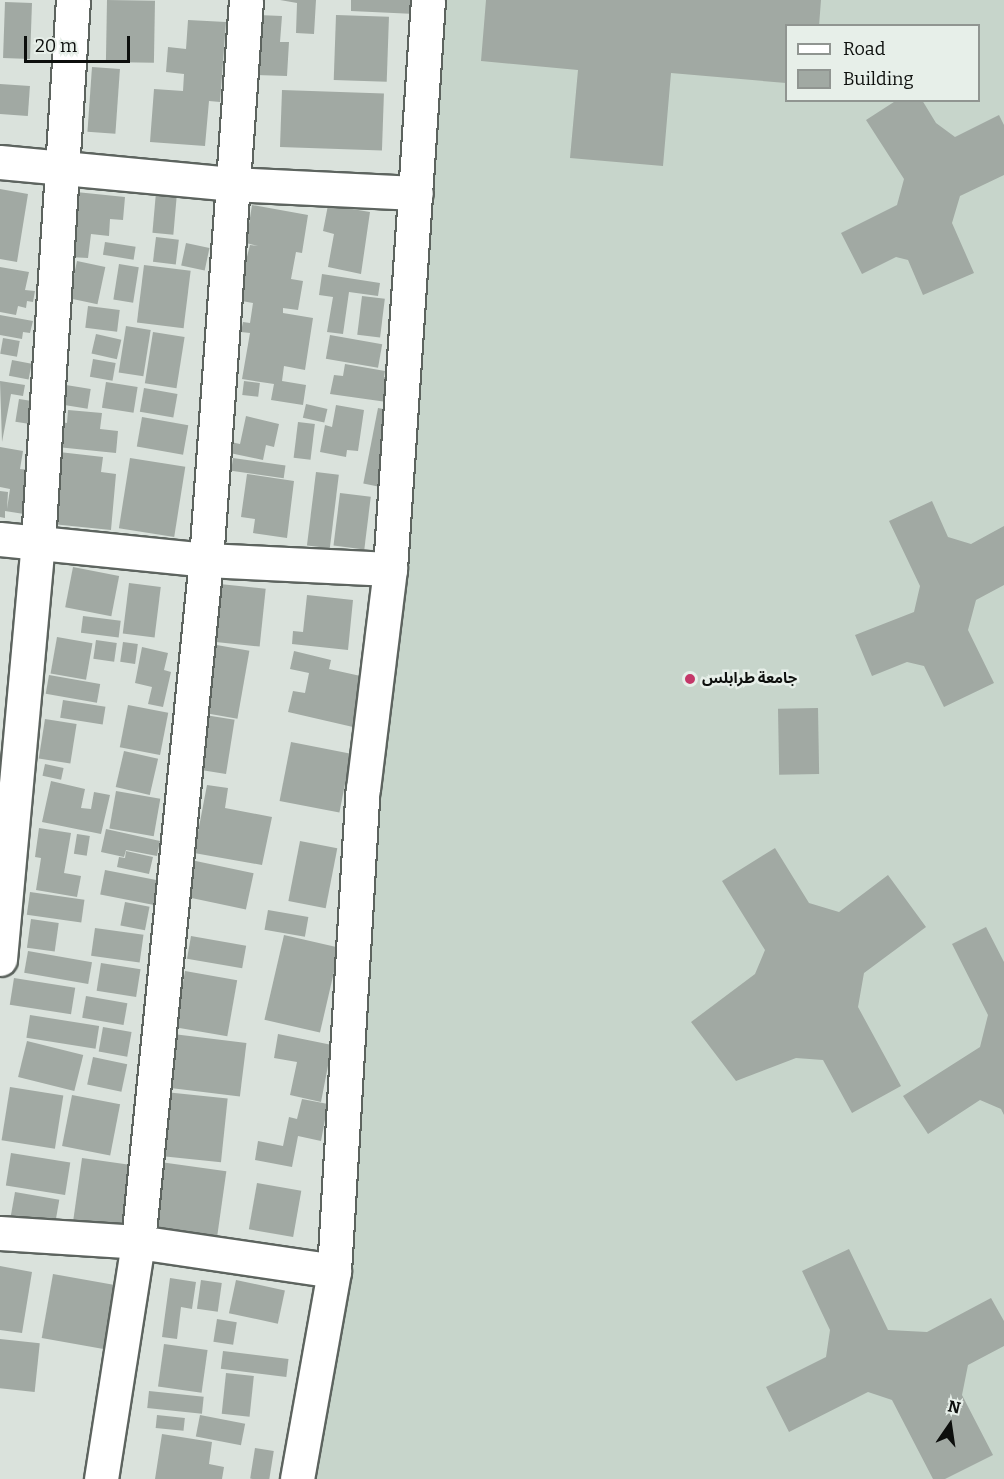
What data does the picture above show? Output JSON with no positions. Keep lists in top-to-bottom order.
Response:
{
  "places": ["جامعة طرابلس"],
  "legend": ["Road", "Building"],
  "scale_bar": "20 m",
  "north": "top"
}
